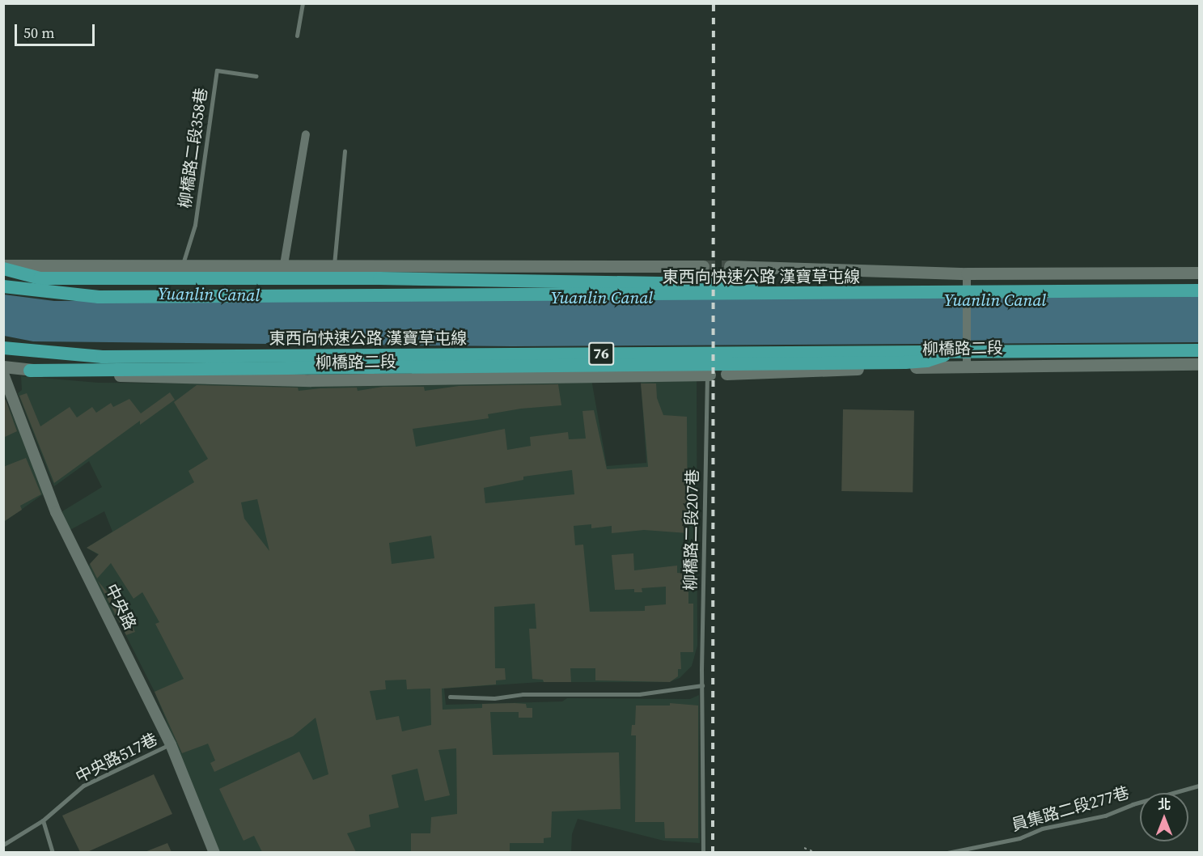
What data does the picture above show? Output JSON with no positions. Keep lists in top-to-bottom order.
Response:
{
  "streets": {
    "highway": ["東西向快速公路 漢寶草屯線", "76"],
    "main road": ["柳橋路二段"],
    "street": ["中央路"],
    "lane": [
      "柳橋路二段358巷",
      "柳橋路二段207巷",
      "中央路517巷",
      "員集路二段277巷"
    ]
  },
  "crossings": [
    ["柳橋路二段", "柳橋路二段207巷"],
    ["中央路", "中央路517巷"]
  ],
  "water": ["Yuanlin Canal"],
  "scale_bar": "50 m",
  "north": "top"
}
